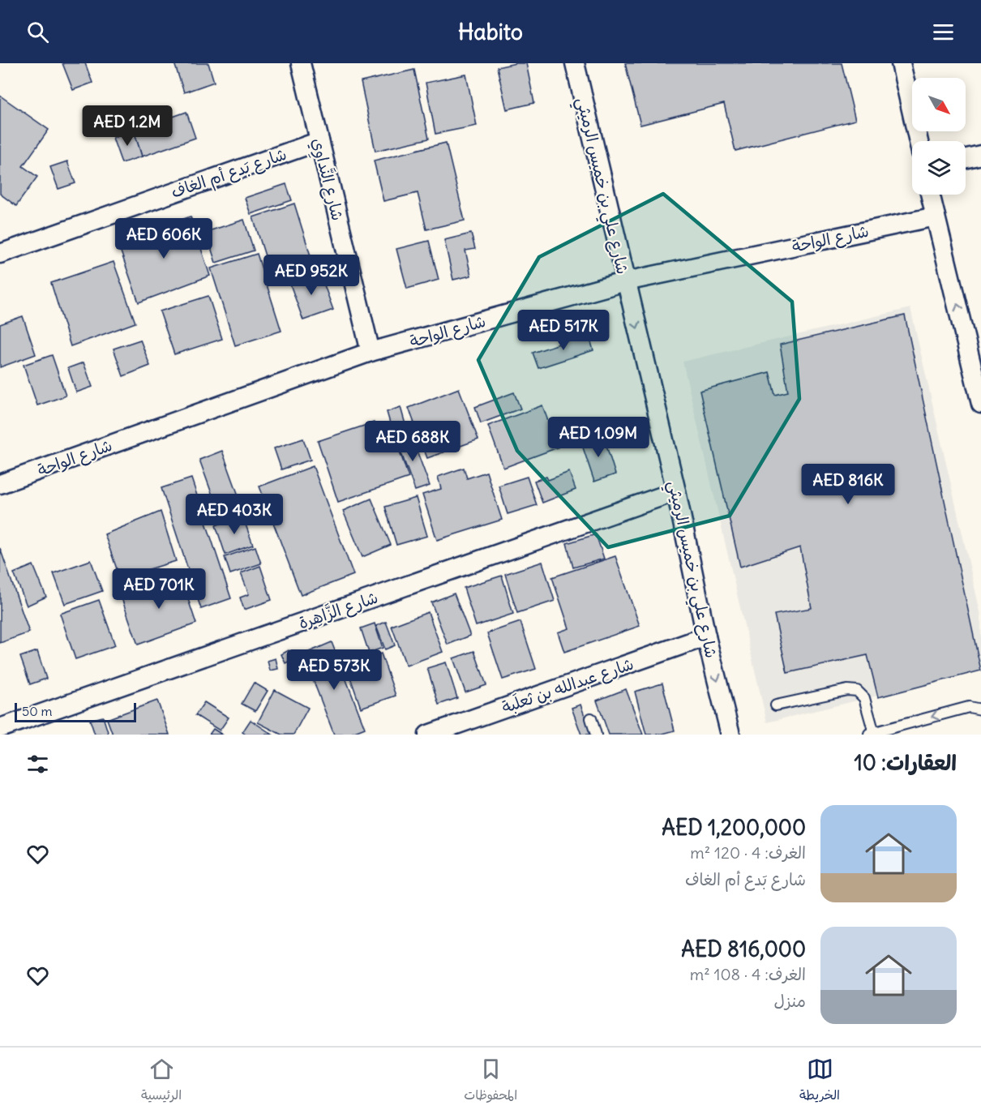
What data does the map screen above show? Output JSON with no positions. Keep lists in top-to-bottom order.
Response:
{
  "streets": {
    "street": [
      "شارع بَدع أم الغاف",
      "شارع النَّداوِي",
      "شارع علي بن خميس الرميثي",
      "شارع الواحة",
      "شارع الزَّاهِرة",
      "شارع عبدالله بن ثعلَبة"
    ]
  },
  "crossings": [
    ["شارع بَدع أم الغاف", "شارع النَّداوِي"],
    ["شارع النَّداوِي", "شارع الواحة"],
    ["شارع علي بن خميس الرميثي", "شارع الواحة"],
    ["شارع علي بن خميس الرميثي", "شارع الزَّاهِرة"],
    ["شارع علي بن خميس الرميثي", "شارع عبدالله بن ثعلَبة"]
  ],
  "one_way": ["شارع علي بن خميس الرميثي"],
  "scale_bar": "50 m",
  "north": "bottom right",
  "page": {
    "header": "Habito",
    "price": [
      "AED 1.2M",
      "AED 606K",
      "AED 952K",
      "AED 517K",
      "AED 1.09M",
      "AED 688K",
      "AED 816K",
      "AED 403K",
      "AED 701K",
      "AED 573K"
    ],
    "scale": "50 m",
    "heading": "العقارات: 10",
    "list": [
      {
        "name": "AED 1,200,000",
        "note": "الغرف: 4 · 120 m² · شارع بَدع أم الغاف"
      },
      {
        "name": "AED 816,000",
        "note": "الغرف: 4 · 108 m² · منزل"
      }
    ],
    "tabs": ["الخريطة", "المحفوظات", "الرئيسية"]
  }
}
